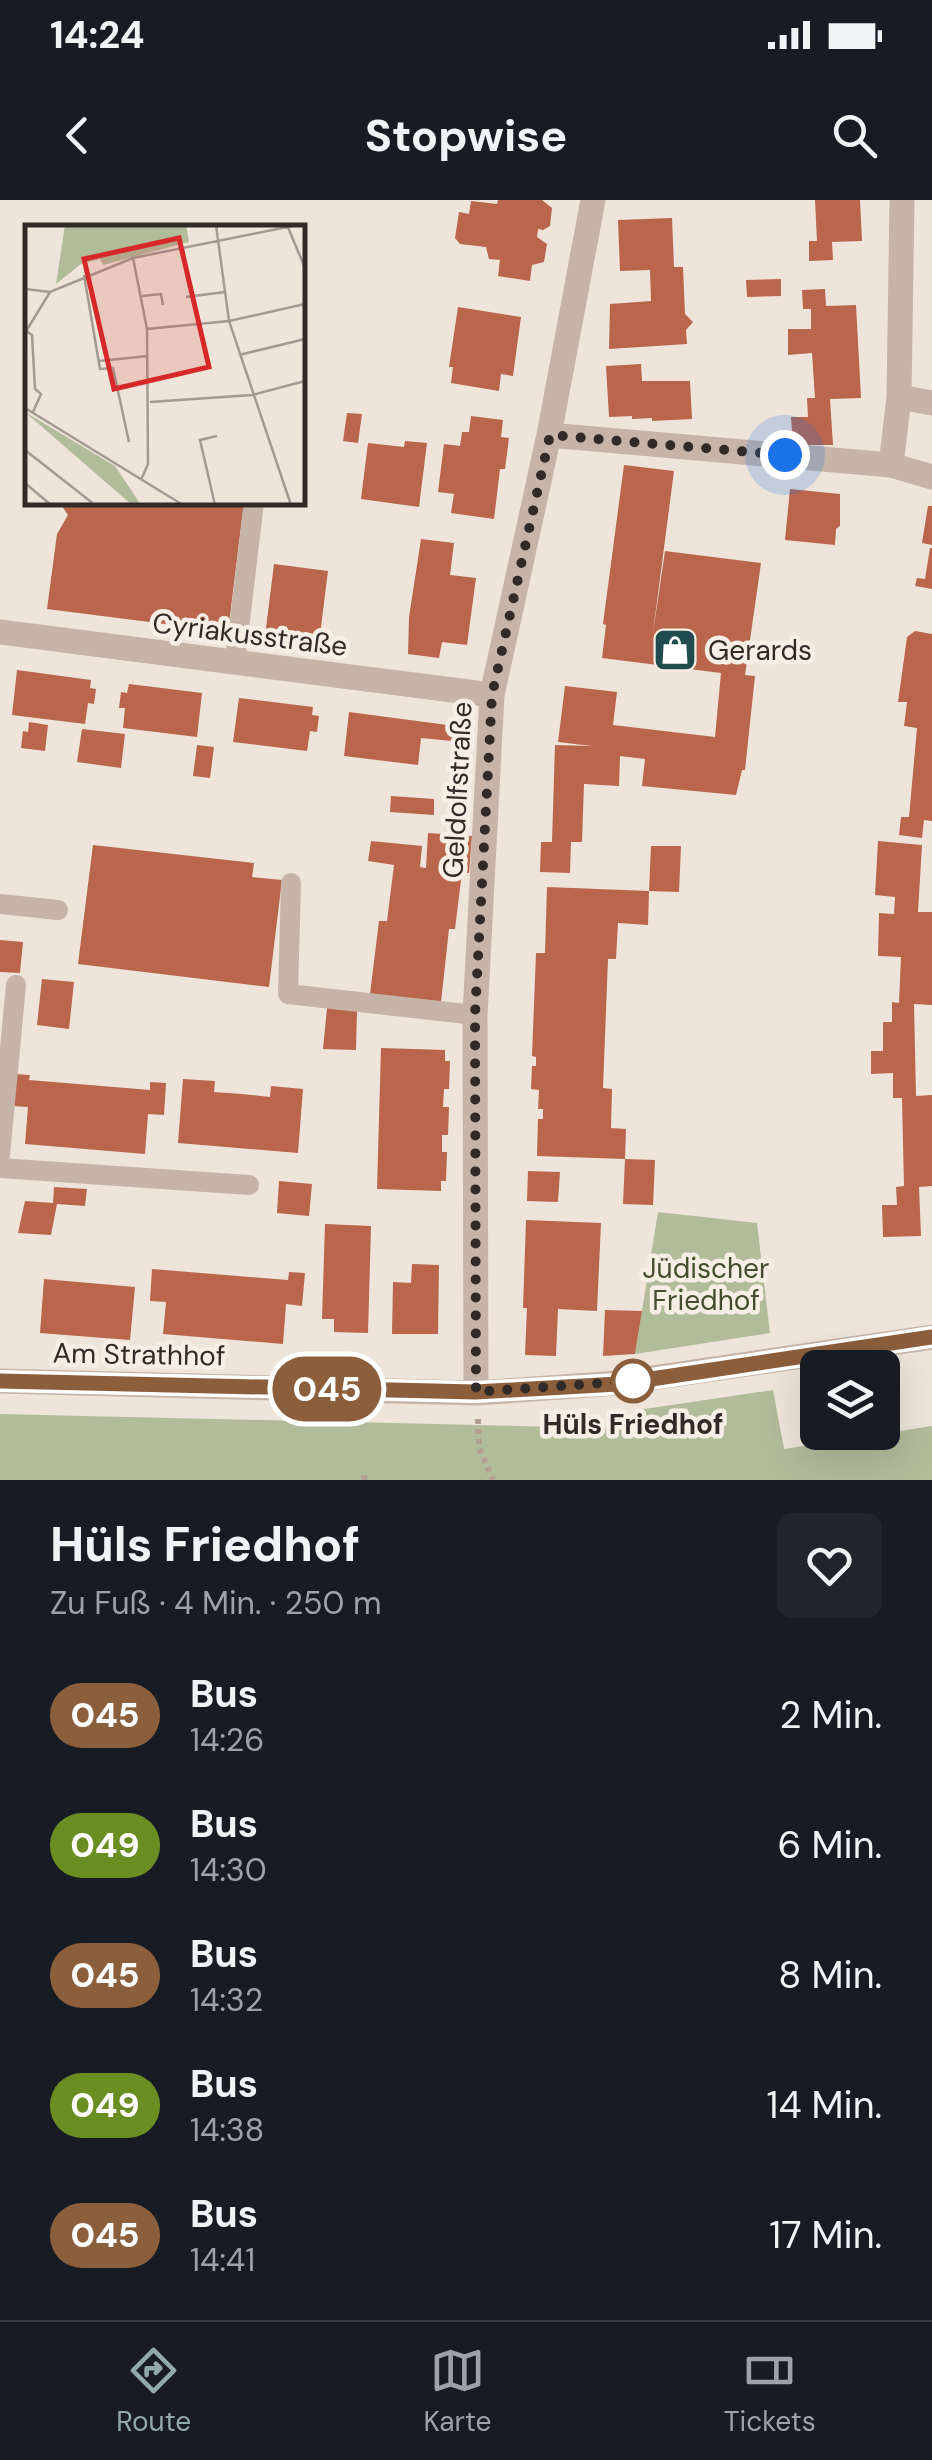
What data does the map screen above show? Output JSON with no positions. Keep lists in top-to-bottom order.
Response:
{
  "streets": {
    "street": ["Cyriakusstraße", "Geldolfstraße", "Am Strathhof"]
  },
  "crossings": [
    ["Cyriakusstraße", "Geldolfstraße"],
    ["Geldolfstraße", "Am Strathhof"]
  ],
  "parks": ["Jüdischer Friedhof"],
  "places": {
    "shop": ["Gerards"],
    "other": ["Hüls Friedhof"]
  },
  "lines": ["bus line 045"],
  "page": {
    "status": "14:24",
    "header": "Stopwise",
    "on_map": "045",
    "heading": ["Hüls Friedhof", "Zu Fuß · 4 Min. · 250 m"],
    "list": [
      {
        "mark": "045",
        "name": "Bus",
        "note": "14:26",
        "value": "2 Min."
      },
      {
        "mark": "049",
        "name": "Bus",
        "note": "14:30",
        "value": "6 Min."
      },
      {
        "mark": "045",
        "name": "Bus",
        "note": "14:32",
        "value": "8 Min."
      },
      {
        "mark": "049",
        "name": "Bus",
        "note": "14:38",
        "value": "14 Min."
      },
      {
        "mark": "045",
        "name": "Bus",
        "note": "14:41",
        "value": "17 Min."
      }
    ],
    "tabs": ["Route", "Karte", "Tickets"]
  }
}
